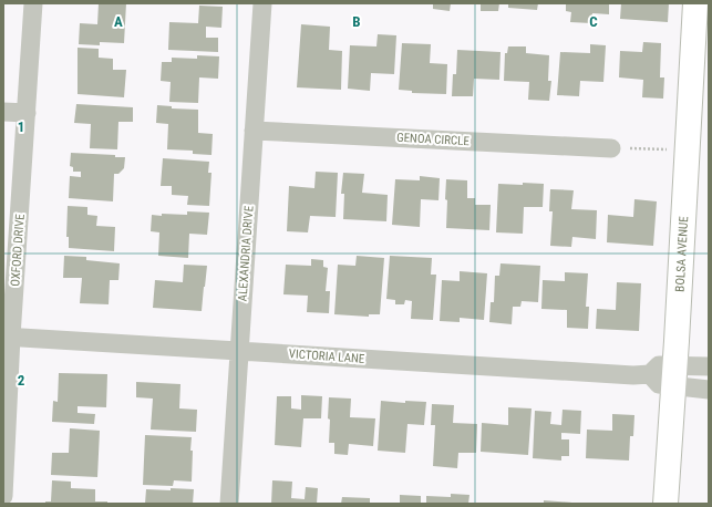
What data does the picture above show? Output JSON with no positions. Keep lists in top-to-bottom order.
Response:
{
  "streets": {
    "main road": ["BOLSA AVENUE"],
    "street": [
      "GENOA CIRCLE",
      "OXFORD DRIVE",
      "ALEXANDRIA DRIVE",
      "VICTORIA LANE"
    ]
  },
  "crossings": [
    ["GENOA CIRCLE", "ALEXANDRIA DRIVE"],
    ["OXFORD DRIVE", "VICTORIA LANE"],
    ["ALEXANDRIA DRIVE", "VICTORIA LANE"],
    ["BOLSA AVENUE", "VICTORIA LANE"]
  ],
  "grid": {
    "columns": ["A", "B", "C"],
    "rows": ["1", "2"]
  }
}
